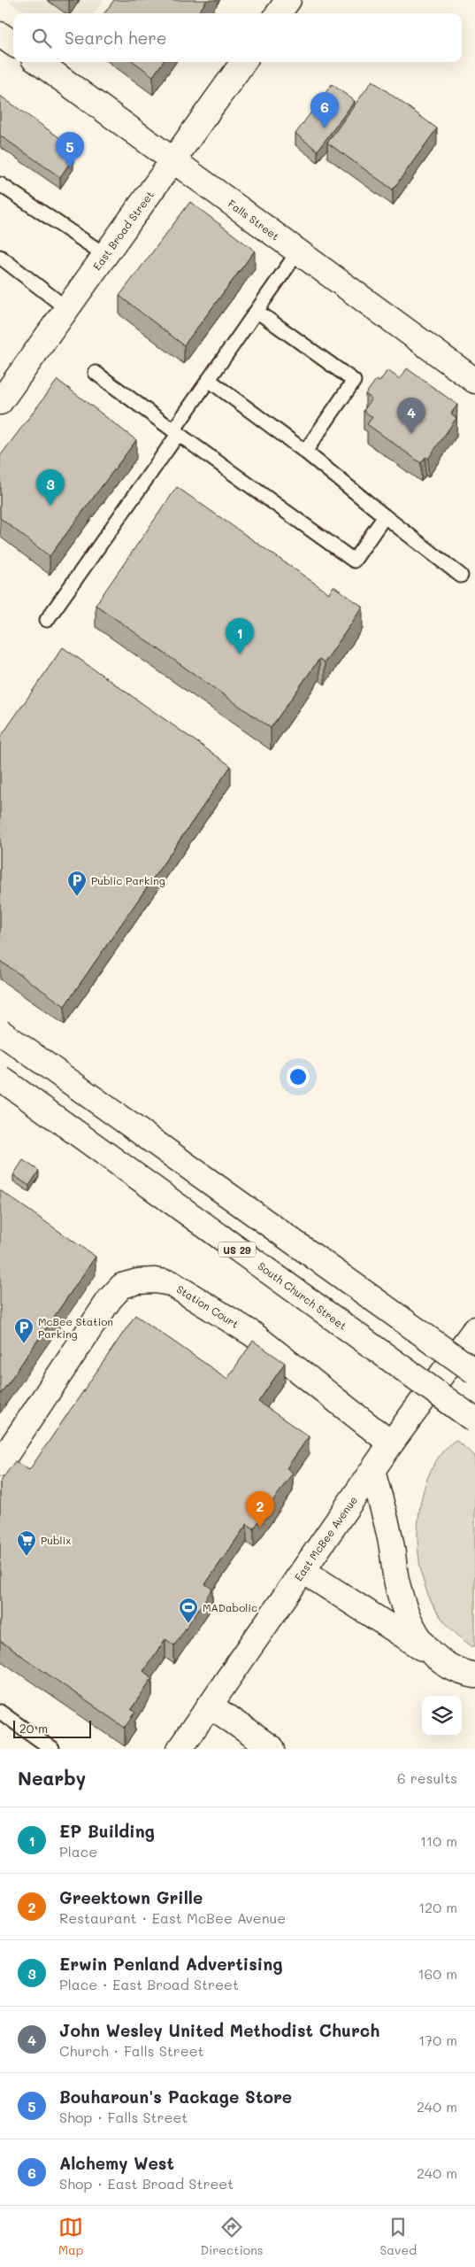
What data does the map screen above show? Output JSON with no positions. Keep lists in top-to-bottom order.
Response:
{
  "streets": {
    "street": [
      "Falls Street",
      "East Broad Street",
      "US 29",
      "South Church Street",
      "Station Court",
      "East McBee Avenue"
    ]
  },
  "crossings": [
    ["Falls Street", "East Broad Street"],
    ["Station Court", "East McBee Avenue"]
  ],
  "places": {
    "parking": ["Public Parking", "McBee Station Parking"],
    "supermarket": ["Publix"],
    "sports": ["MADabolic"]
  },
  "scale_bar": "20 m",
  "page": {
    "search": "Search here",
    "pins": [
      "6",
      "5",
      "4",
      "3",
      "1",
      "2"
    ],
    "scale": "20 m",
    "heading": ["Nearby", "6 results"],
    "list": [
      {
        "mark": "1",
        "name": "EP Building",
        "note": "Place",
        "value": "110 m"
      },
      {
        "mark": "2",
        "name": "Greektown Grille",
        "note": "Restaurant · East McBee Avenue",
        "value": "120 m"
      },
      {
        "mark": "3",
        "name": "Erwin Penland Advertising",
        "note": "Place · East Broad Street",
        "value": "160 m"
      },
      {
        "mark": "4",
        "name": "John Wesley United Methodist Church",
        "note": "Church · Falls Street",
        "value": "170 m"
      },
      {
        "mark": "5",
        "name": "Bouharoun's Package Store",
        "note": "Shop · Falls Street",
        "value": "240 m"
      },
      {
        "mark": "6",
        "name": "Alchemy West",
        "note": "Shop · East Broad Street",
        "value": "240 m"
      }
    ],
    "nav": ["Map", "Directions", "Saved"]
  }
}
